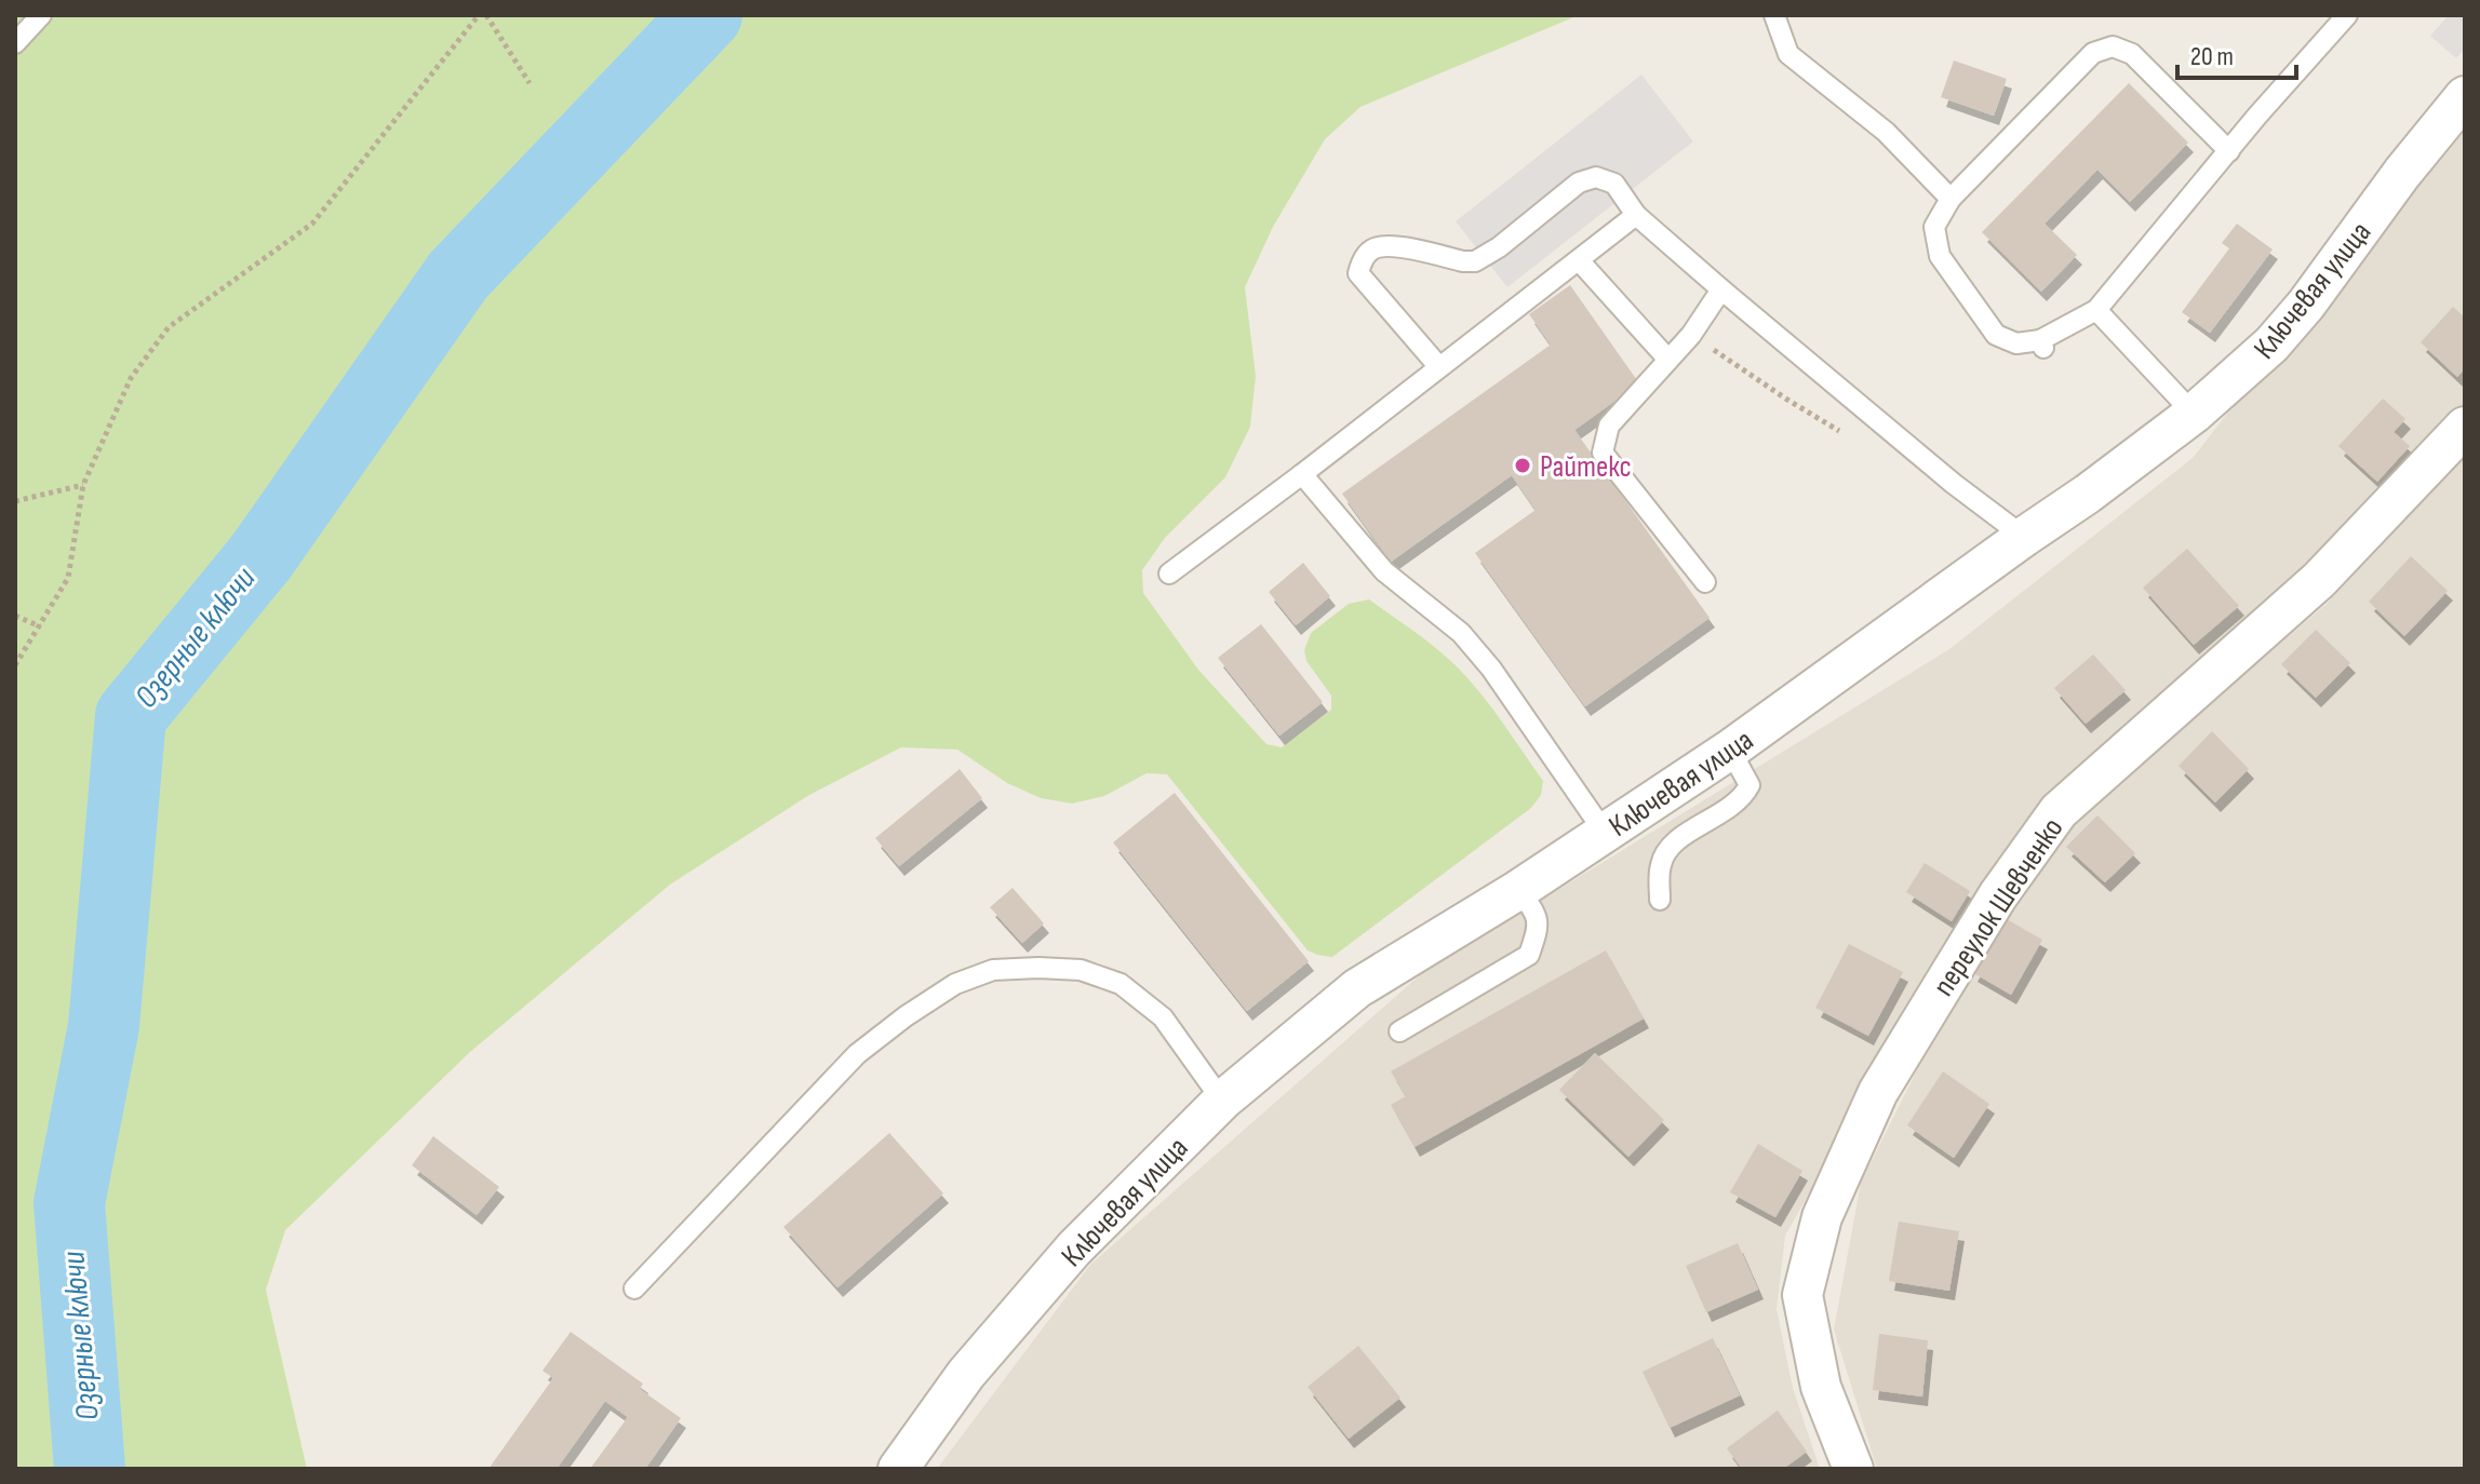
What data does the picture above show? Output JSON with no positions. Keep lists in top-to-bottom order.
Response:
{
  "streets": {
    "street": ["Ключевая улица", "переулок Шевченко"]
  },
  "water": ["Озерные ключи"],
  "places": ["Райтекс"],
  "scale_bar": "20 m"
}
